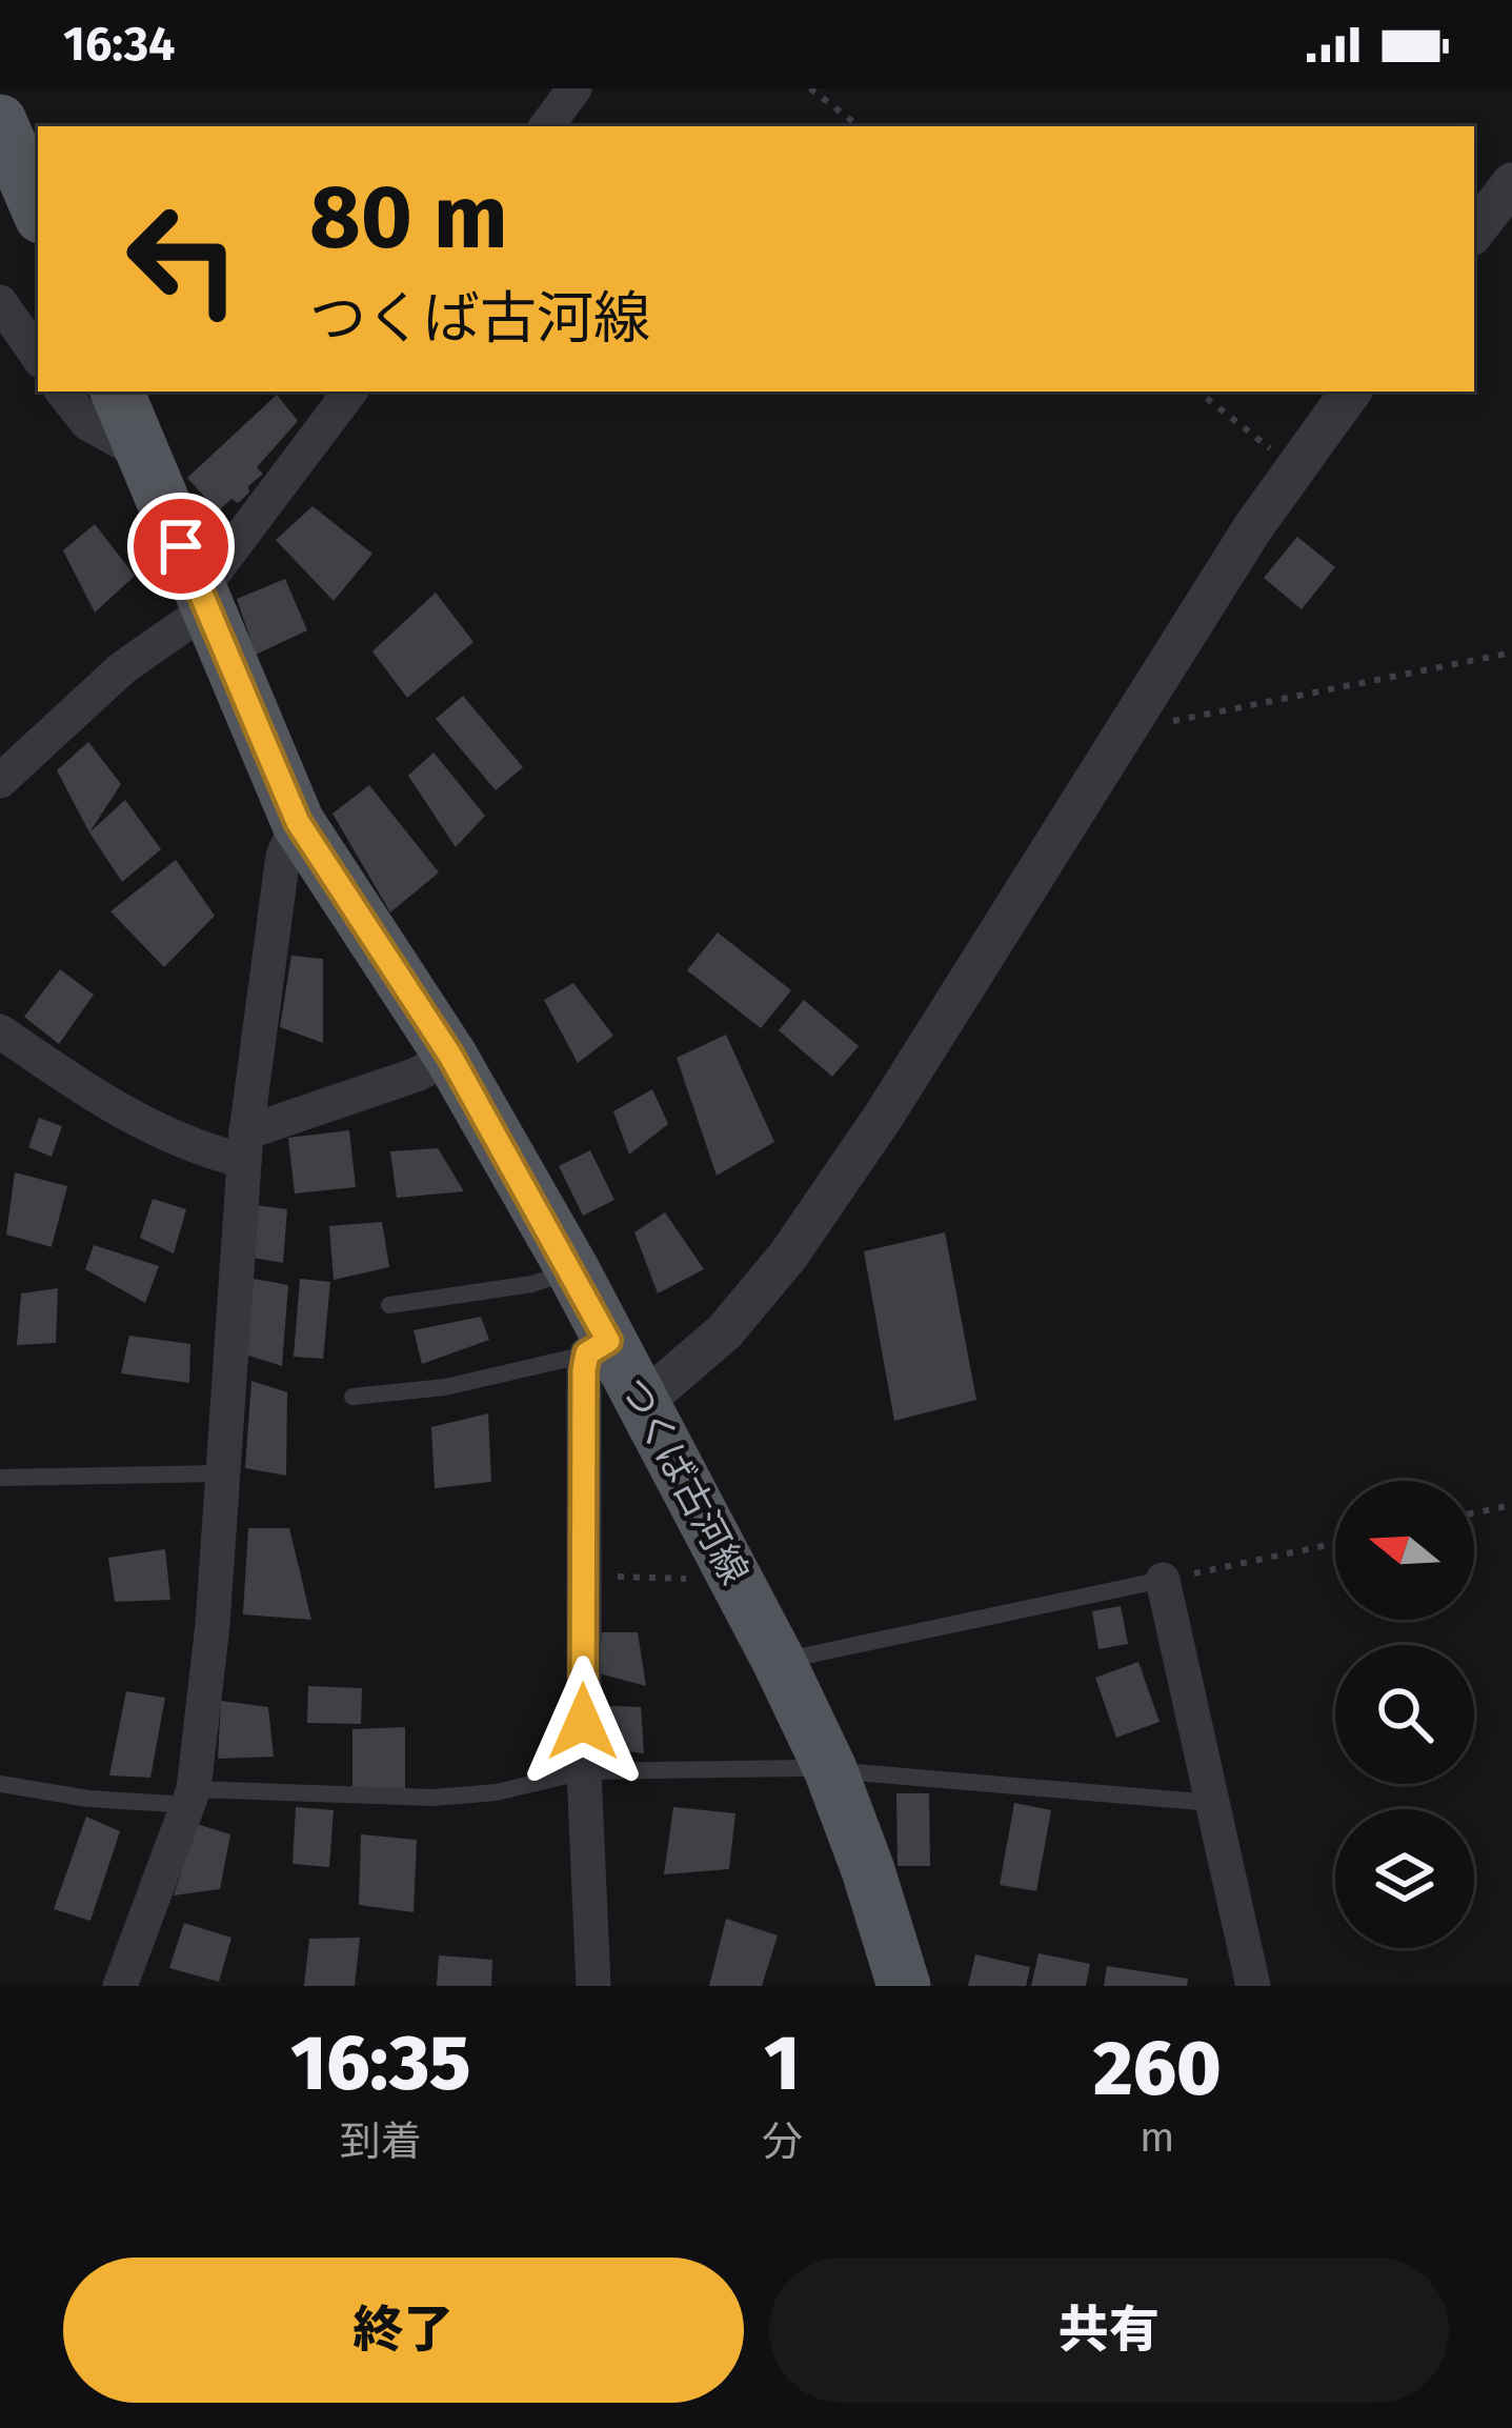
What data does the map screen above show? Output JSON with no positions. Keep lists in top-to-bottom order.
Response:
{
  "streets": {
    "main road": ["つくば古河線"]
  },
  "north": "left",
  "page": {
    "status": "16:34",
    "turn": ["80 m", "つくば古河線"],
    "eta": [
      "16:35",
      "到着",
      "1",
      "分",
      "260",
      "m"
    ],
    "buttons": ["終了", "共有"]
  }
}
